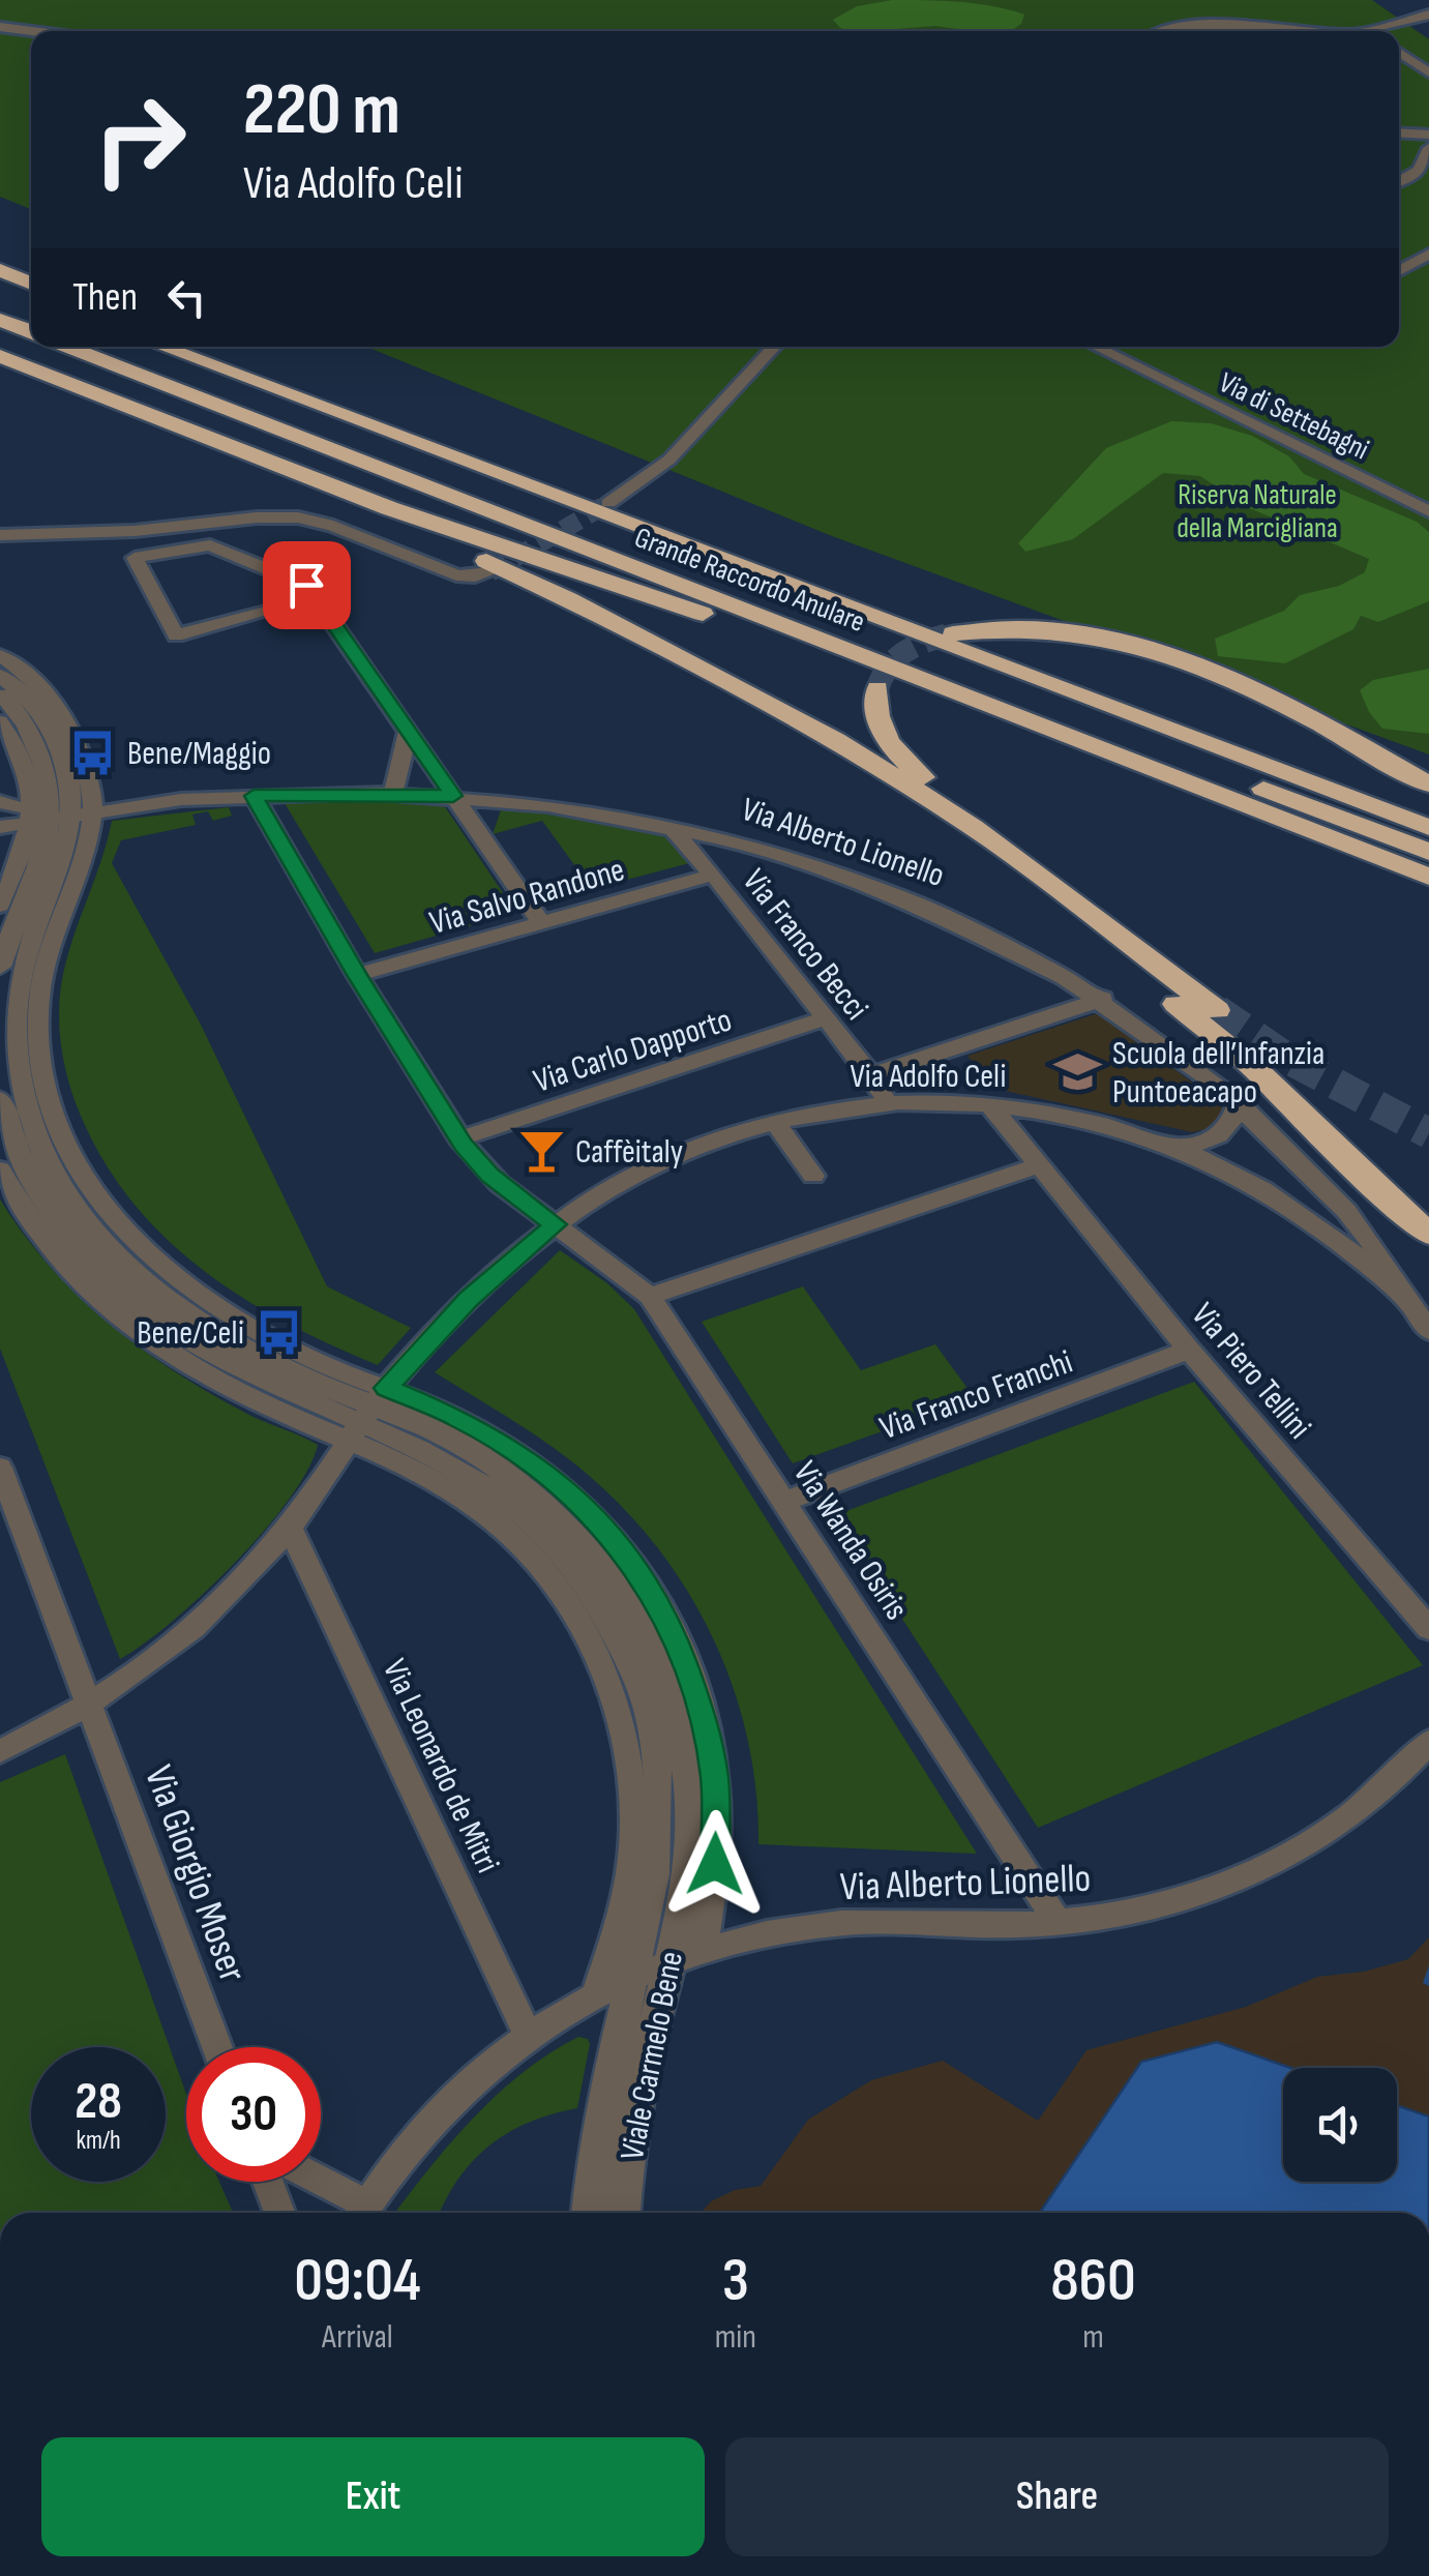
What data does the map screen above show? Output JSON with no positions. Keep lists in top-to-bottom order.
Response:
{
  "streets": {
    "highway": ["Grande Raccordo Anulare"],
    "street": [
      "Via di Settebagni",
      "Via Alberto Lionello",
      "Via Salvo Randone",
      "Via Franco Becci",
      "Via Carlo Dapporto",
      "Via Adolfo Celi",
      "Via Piero Tellini",
      "Via Franco Franchi",
      "Via Wanda Osiris",
      "Via Leonardo de Mitri",
      "Via Giorgio Moser",
      "Viale Carmelo Bene"
    ]
  },
  "crossings": [
    ["Via Alberto Lionello", "Via Franco Becci"],
    ["Via Alberto Lionello", "Via Adolfo Celi"],
    ["Via Alberto Lionello", "Via Wanda Osiris"],
    ["Via Alberto Lionello", "Via Leonardo de Mitri"],
    ["Via Alberto Lionello", "Viale Carmelo Bene"],
    ["Via Salvo Randone", "Via Franco Becci"],
    ["Via Franco Becci", "Via Carlo Dapporto"],
    ["Via Franco Becci", "Via Adolfo Celi"],
    ["Via Adolfo Celi", "Via Piero Tellini"],
    ["Via Adolfo Celi", "Via Wanda Osiris"],
    ["Via Adolfo Celi", "Via Leonardo de Mitri"],
    ["Via Adolfo Celi", "Via Giorgio Moser"],
    ["Via Adolfo Celi", "Viale Carmelo Bene"],
    ["Via Piero Tellini", "Via Franco Franchi"],
    ["Via Franco Franchi", "Via Wanda Osiris"]
  ],
  "parks": ["Riserva Naturale della Marcigliana"],
  "places": {
    "bus stop": ["Bene/Maggio", "Bene/Celi"],
    "school or university": ["Scuola dell’Infanzia Puntoeacapo"],
    "bar": ["Caffèitaly"]
  },
  "page": {
    "turn": ["220 m", "Via Adolfo Celi"],
    "then": "Then",
    "speed": "28 km/h",
    "limit": "30",
    "eta": [
      "09:04",
      "Arrival",
      "3",
      "min",
      "860",
      "m"
    ],
    "buttons": ["Exit", "Share"]
  }
}
